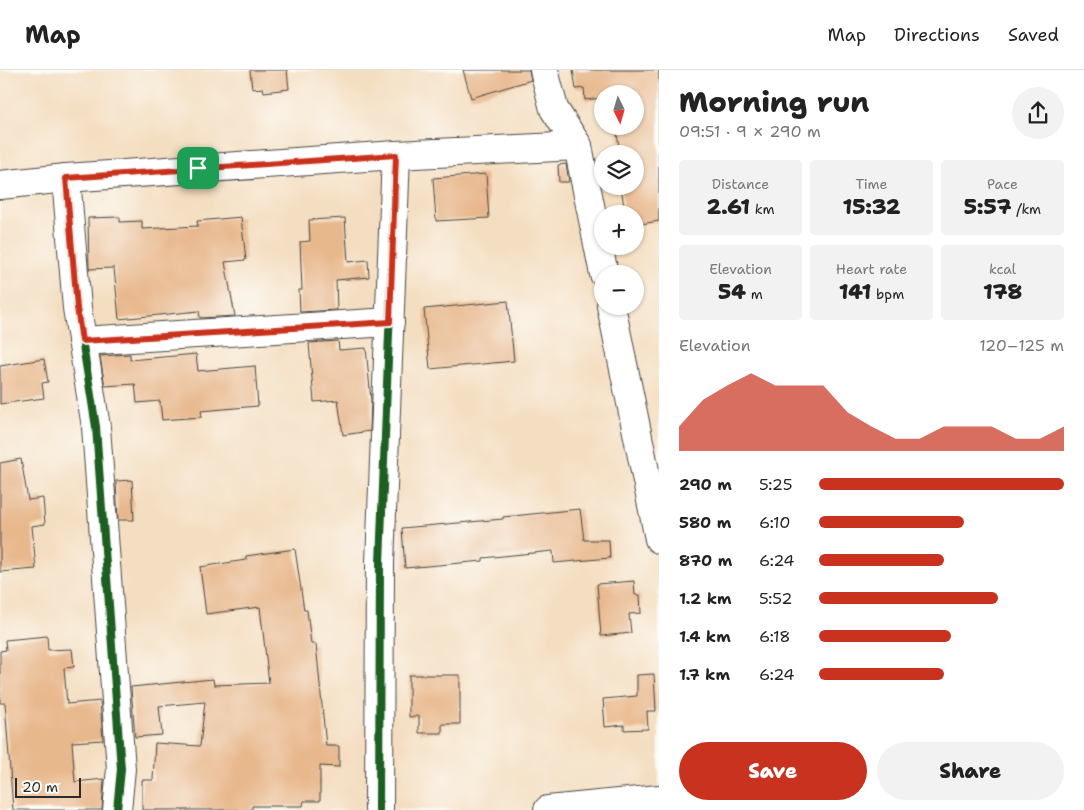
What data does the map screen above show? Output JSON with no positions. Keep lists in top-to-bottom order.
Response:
{
  "scale_bar": "20 m",
  "north": "bottom",
  "page": {
    "header": "Map",
    "nav": ["Map", "Directions", "Saved"],
    "heading": ["Morning run", "09:51 · 9 × 290 m"],
    "map_buttons": ["+", "−"],
    "stats": [
      ["Distance", "2.61 km"],
      ["Time", "15:32"],
      ["Pace", "5:57 /km"],
      ["Elevation", "54 m"],
      ["Heart rate", "141 bpm"],
      ["kcal", "178"]
    ],
    "chart": ["Elevation", "120–125 m"],
    "list": [
      {
        "name": "290 m",
        "note": "5:25"
      },
      {
        "name": "580 m",
        "note": "6:10"
      },
      {
        "name": "870 m",
        "note": "6:24"
      },
      {
        "name": "1.2 km",
        "note": "5:52"
      },
      {
        "name": "1.4 km",
        "note": "6:18"
      },
      {
        "name": "1.7 km",
        "note": "6:24"
      }
    ],
    "buttons": ["Save", "Share"],
    "scale": "20 m"
  }
}
